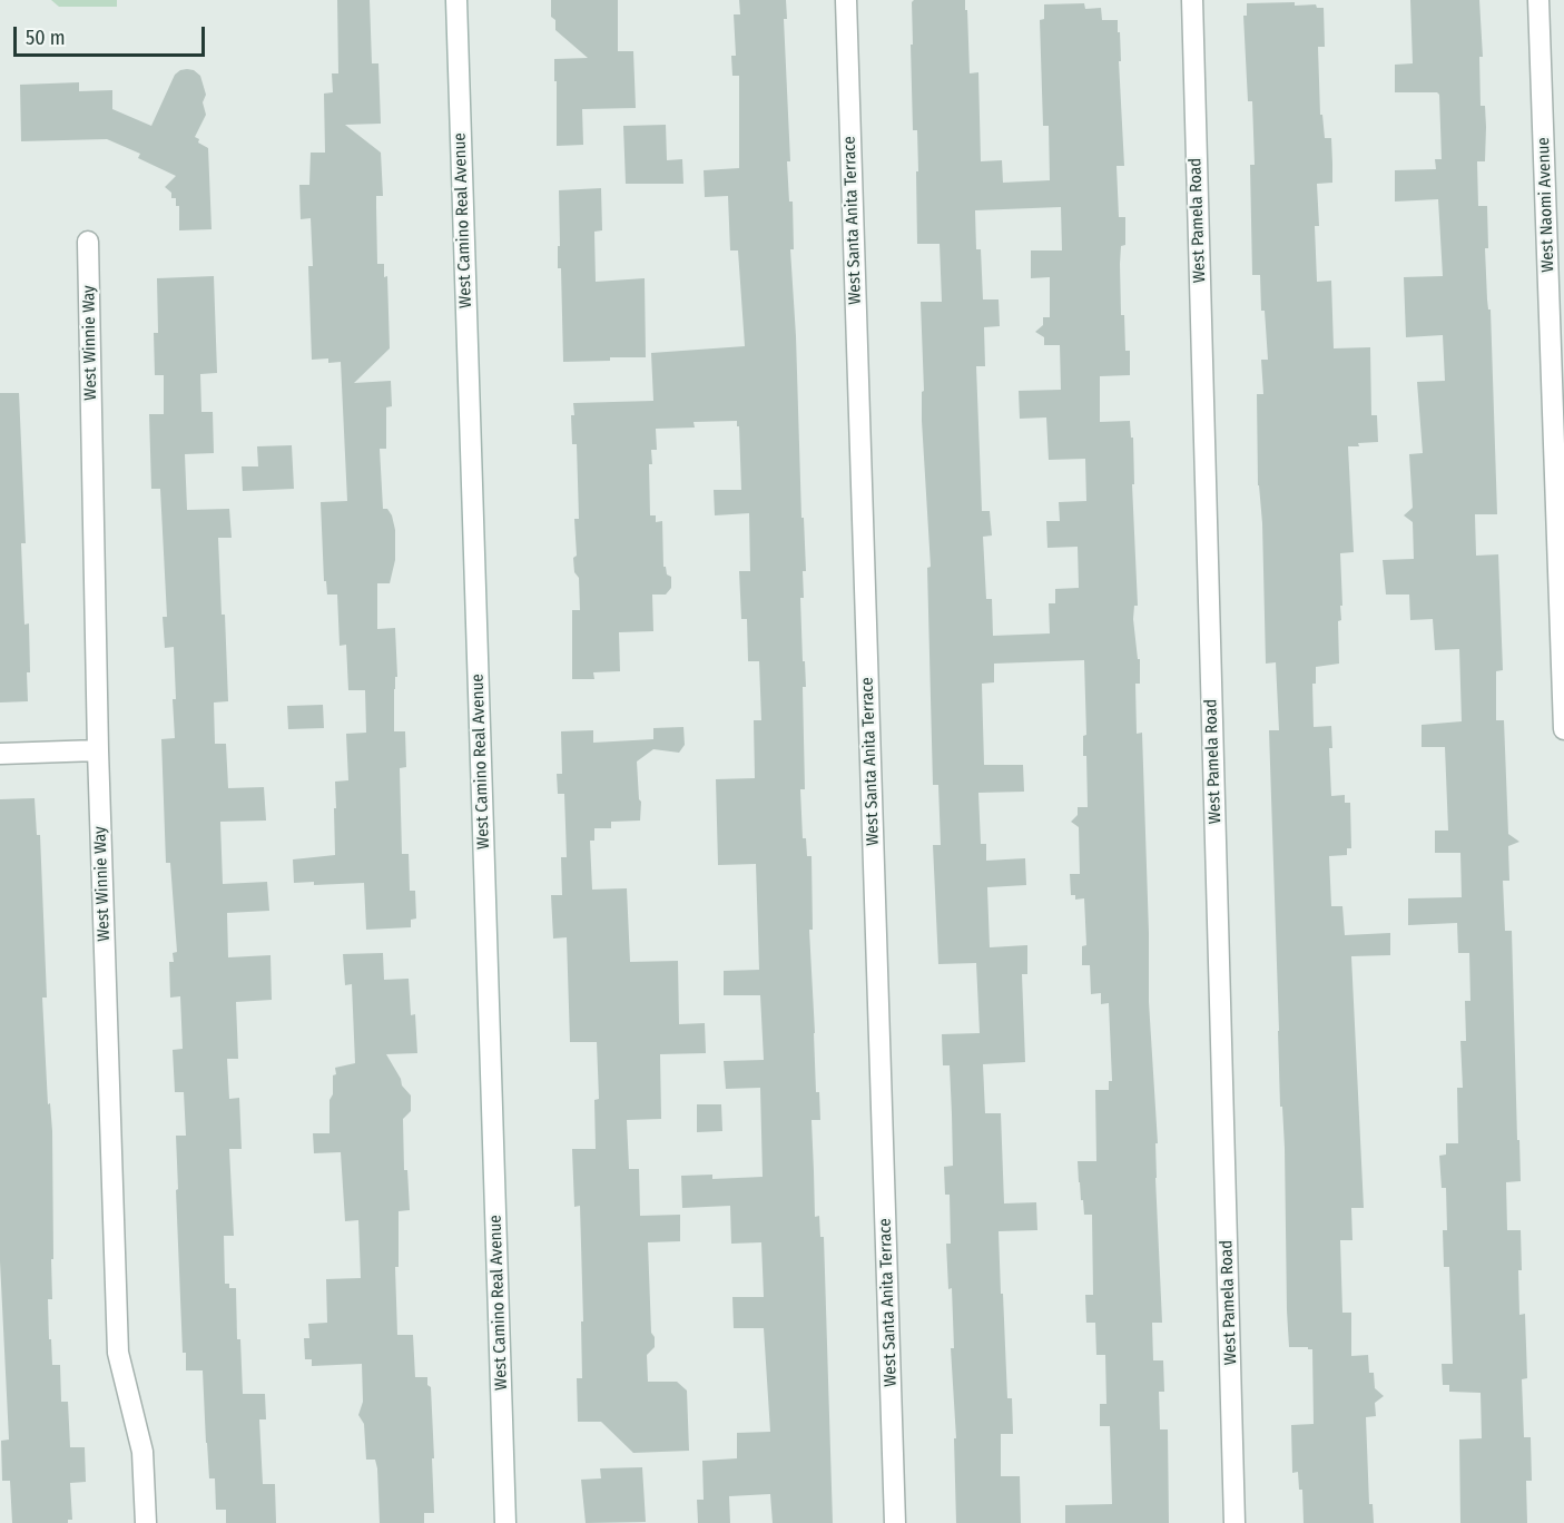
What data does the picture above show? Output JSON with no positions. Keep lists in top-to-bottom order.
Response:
{
  "streets": {
    "street": [
      "West Naomi Avenue",
      "West Camino Real Avenue",
      "West Santa Anita Terrace",
      "West Pamela Road",
      "West Winnie Way"
    ]
  },
  "scale_bar": "50 m"
}
